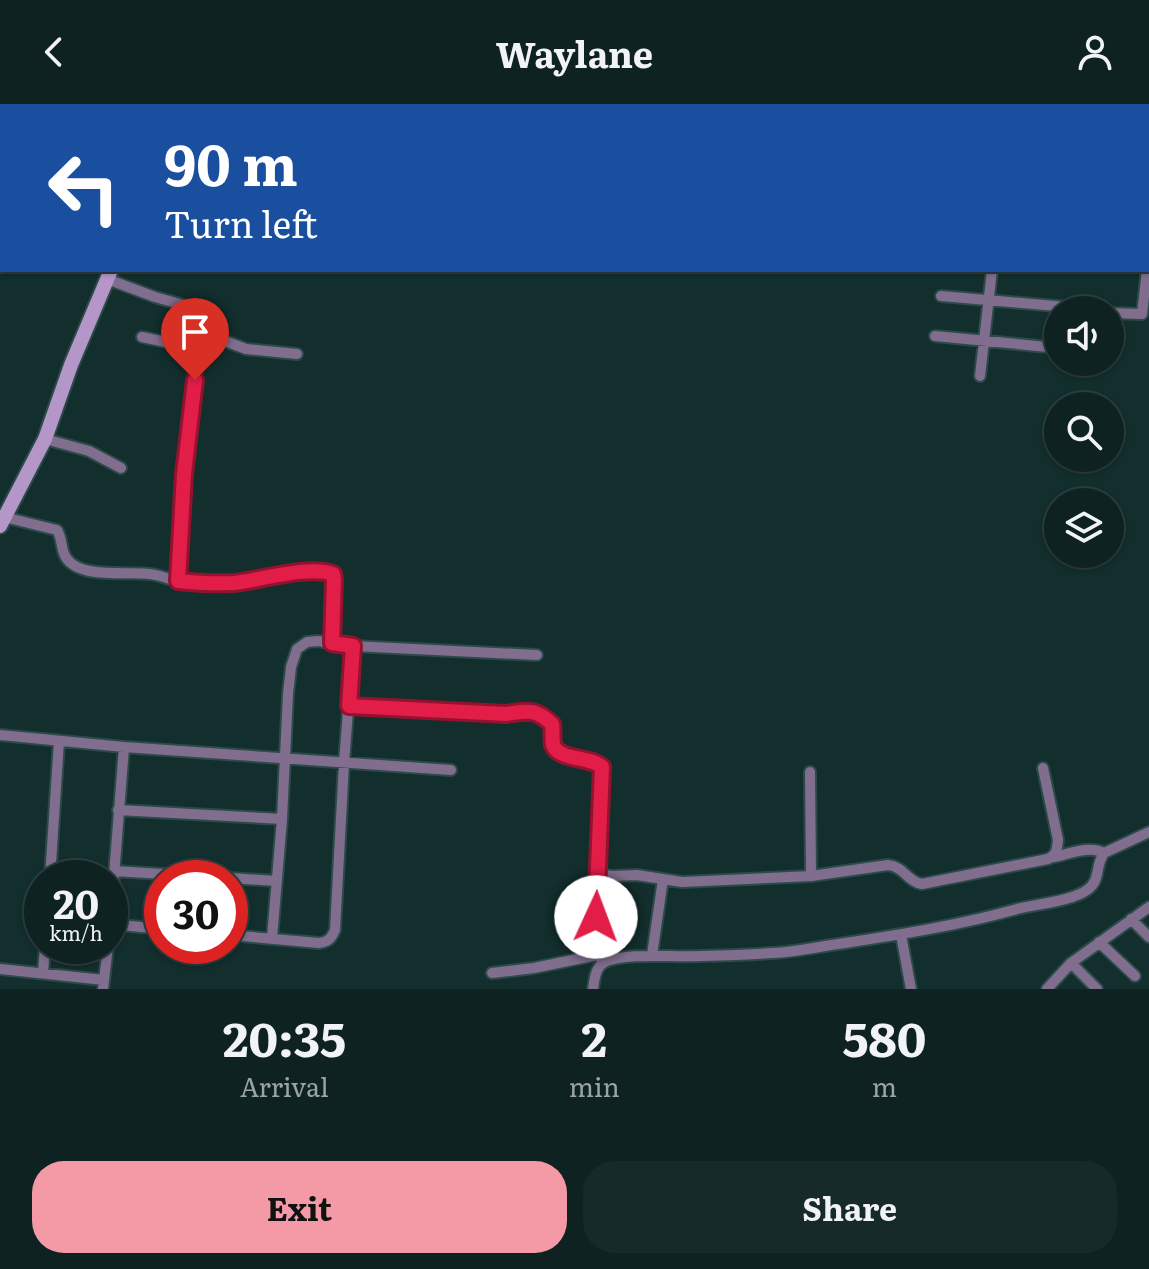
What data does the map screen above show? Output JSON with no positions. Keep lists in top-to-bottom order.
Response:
{
  "page": {
    "header": "Waylane",
    "turn": ["90 m", "Turn left"],
    "speed": "20 km/h",
    "limit": "30",
    "eta": [
      "20:35",
      "Arrival",
      "2",
      "min",
      "580",
      "m"
    ],
    "buttons": ["Exit", "Share"]
  }
}
